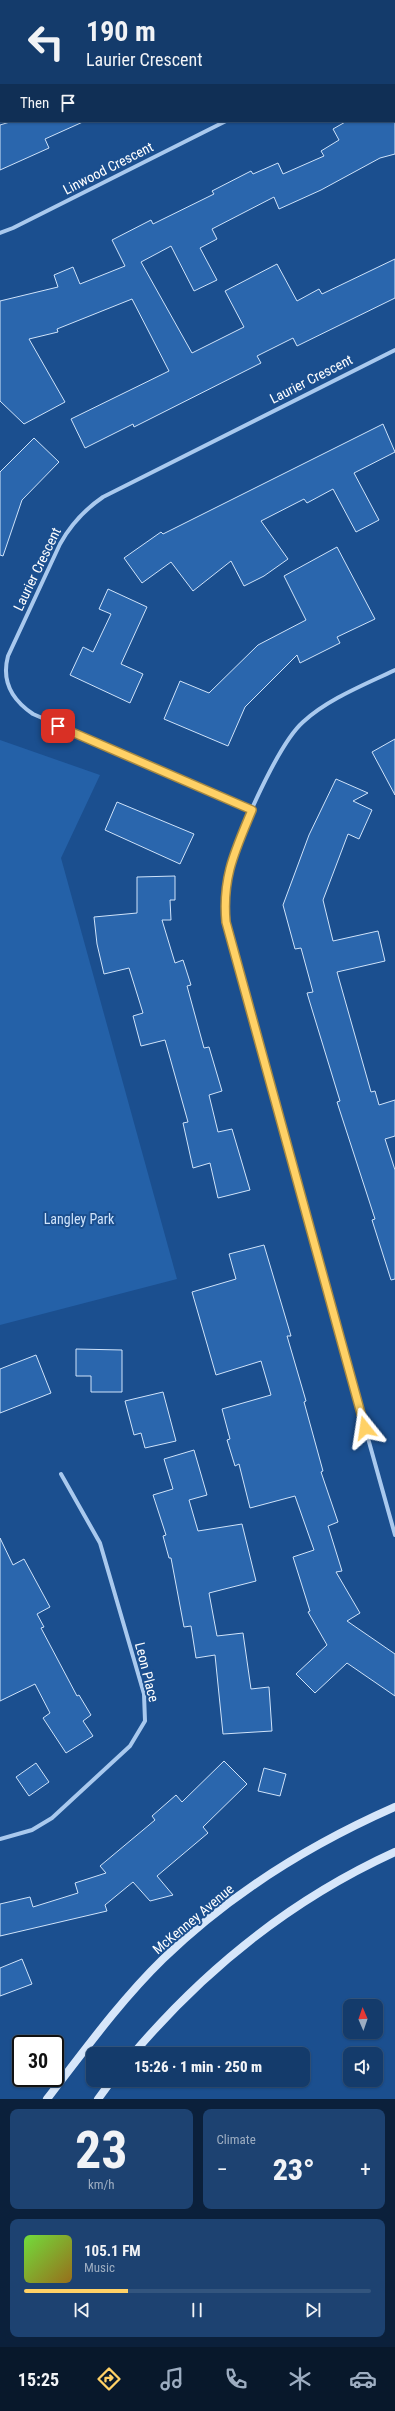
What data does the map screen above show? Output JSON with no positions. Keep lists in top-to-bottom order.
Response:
{
  "streets": {
    "main road": ["McKenney Avenue"],
    "street": ["Linwood Crescent", "Laurier Crescent", "Leon Place"]
  },
  "parks": ["Langley Park"],
  "north": "top",
  "page": {
    "turn": ["190 m", "Laurier Crescent"],
    "then": "Then",
    "limit": "30",
    "trip": "15:26 · 1 min · 250 m",
    "tile": [
      ["23", "km/h"],
      "Climate"
    ],
    "heat": ["−", "23°", "+"],
    "song": ["105.1 FM", "Music"],
    "tabs": "15:25"
  }
}
